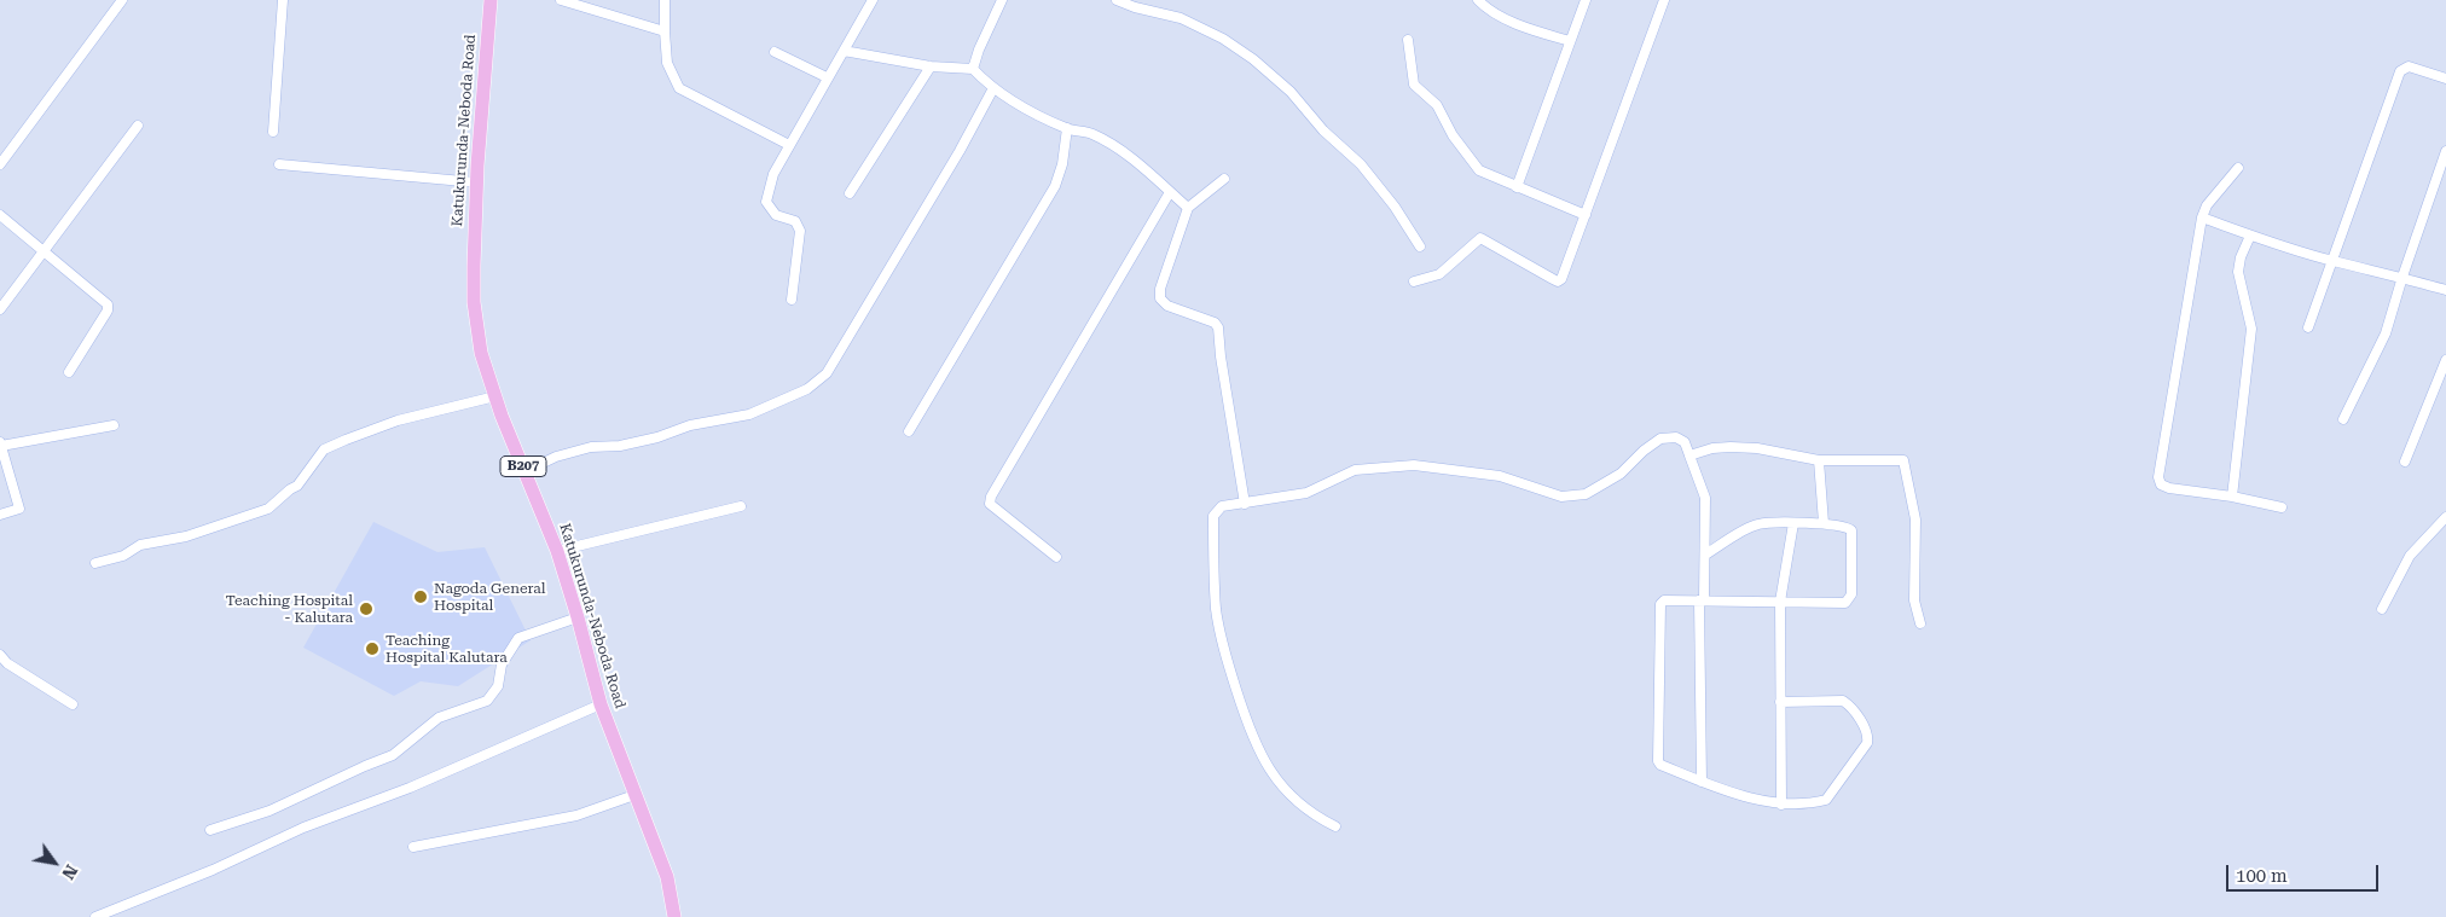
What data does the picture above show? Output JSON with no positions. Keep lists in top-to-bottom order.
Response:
{
  "streets": {
    "main road": ["Katukurunda-Neboda Road", "B207"]
  },
  "places": ["Nagoda General Hospital", "Teaching Hospital - Kalutara", "Teaching Hospital Kalutara"],
  "scale_bar": "100 m",
  "north": "bottom right"
}
